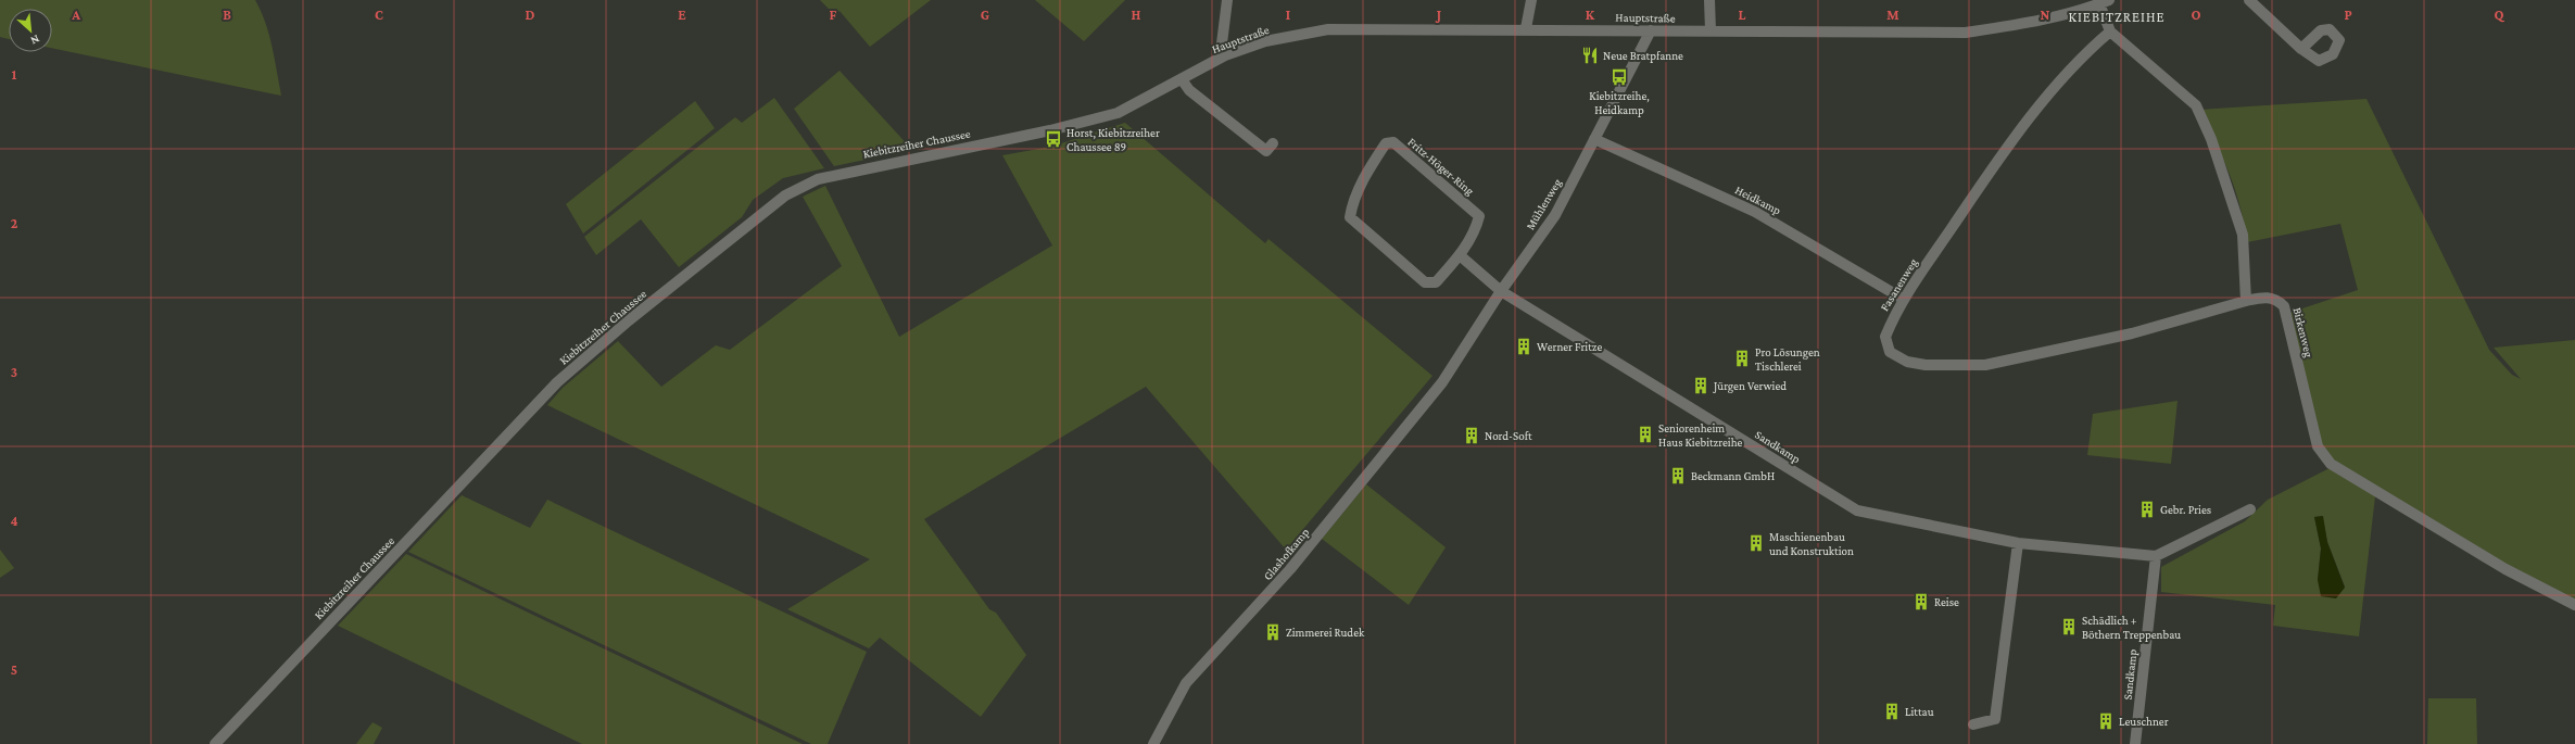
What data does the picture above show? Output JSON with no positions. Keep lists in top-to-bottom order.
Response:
{
  "streets": {
    "street": [
      "Hauptstraße",
      "Kiebitzreiher Chaussee",
      "Fritz-Höger-Ring",
      "Heidkamp",
      "Mühlenweg",
      "Fasanenweg",
      "Birkenweg",
      "Sandkamp",
      "Glashofkamp"
    ]
  },
  "crossings": [
    ["Hauptstraße", "Kiebitzreiher Chaussee"],
    ["Hauptstraße", "Mühlenweg"],
    ["Heidkamp", "Mühlenweg"],
    ["Heidkamp", "Fasanenweg"],
    ["Mühlenweg", "Sandkamp"],
    ["Mühlenweg", "Glashofkamp"],
    ["Fasanenweg", "Birkenweg"]
  ],
  "districts": ["KIEBITZREIHE"],
  "places": {
    "restaurant": ["Neue Bratpfanne"],
    "bus stop": ["Kiebitzreihe, Heidkamp", "Horst, Kiebitzreiher Chaussee 89"],
    "building": [
      "Werner Fritze",
      "Pro Lösungen Tischlerei",
      "Jürgen Verwied",
      "Seniorenheim Haus Kiebitzreihe",
      "Nord-Soft",
      "Beckmann GmbH",
      "Gebr. Pries",
      "Maschienenbau und Konstruktion",
      "Reise",
      "Schädlich + Böthern Treppenbau",
      "Zimmerei Rudek",
      "Littau",
      "Leuschner"
    ]
  },
  "north": "bottom right",
  "grid": {
    "columns": [
      "A",
      "B",
      "C",
      "D",
      "E",
      "F",
      "G",
      "H",
      "I",
      "J",
      "K",
      "L",
      "M",
      "N",
      "O",
      "P",
      "Q"
    ],
    "rows": [
      "1",
      "2",
      "3",
      "4",
      "5"
    ]
  }
}
